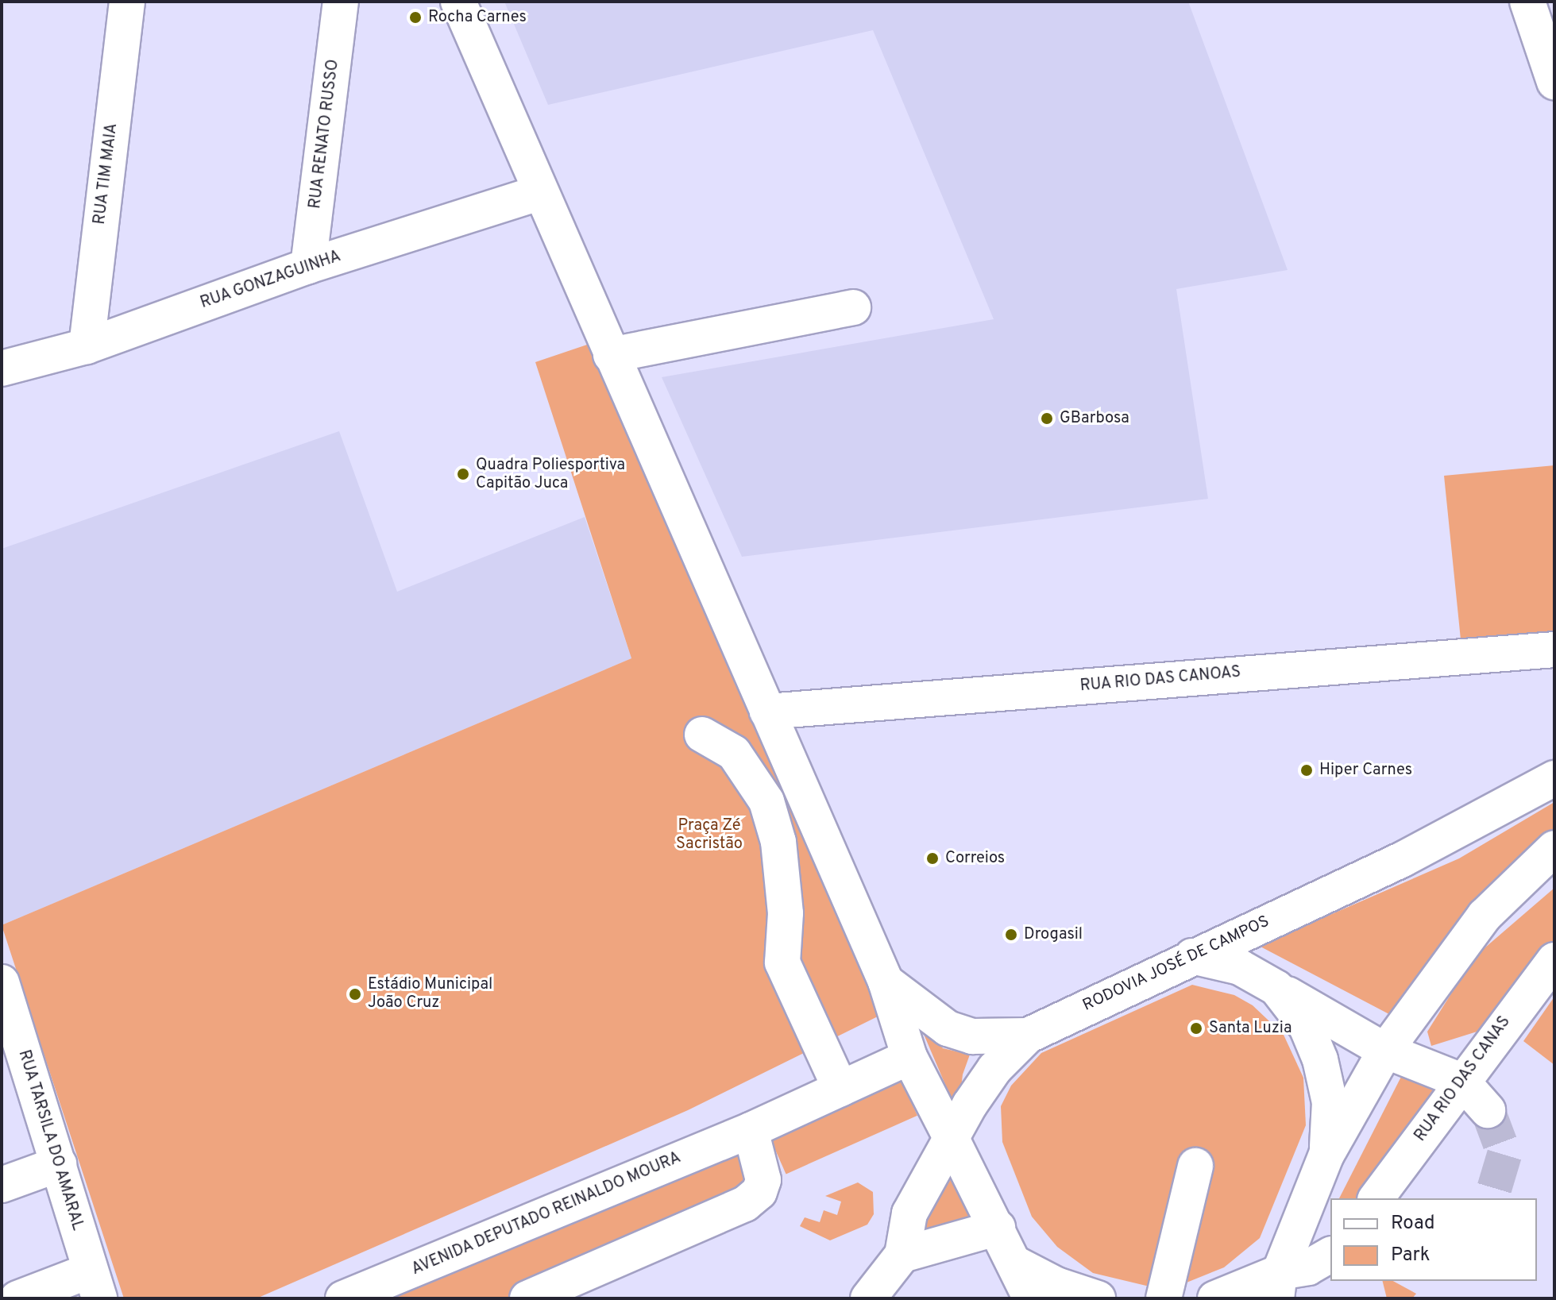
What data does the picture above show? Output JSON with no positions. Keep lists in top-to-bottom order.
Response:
{
  "streets": {
    "street": [
      "RUA RENATO RUSSO",
      "RUA TIM MAIA",
      "RUA GONZAGUINHA",
      "RUA RIO DAS CANOAS",
      "RODOVIA JOSÉ DE CAMPOS",
      "RUA RIO DAS CANAS",
      "RUA TARSILA DO AMARAL",
      "AVENIDA DEPUTADO REINALDO MOURA"
    ]
  },
  "crossings": [
    ["RUA RENATO RUSSO", "RUA GONZAGUINHA"],
    ["RUA TIM MAIA", "RUA GONZAGUINHA"]
  ],
  "parks": ["Praça Zé Sacristão"],
  "places": [
    "Rocha Carnes",
    "GBarbosa",
    "Quadra Poliesportiva Capitão Juca",
    "Hiper Carnes",
    "Correios",
    "Drogasil",
    "Estádio Municipal João Cruz",
    "Santa Luzia"
  ],
  "legend": ["Road", "Park"]
}
